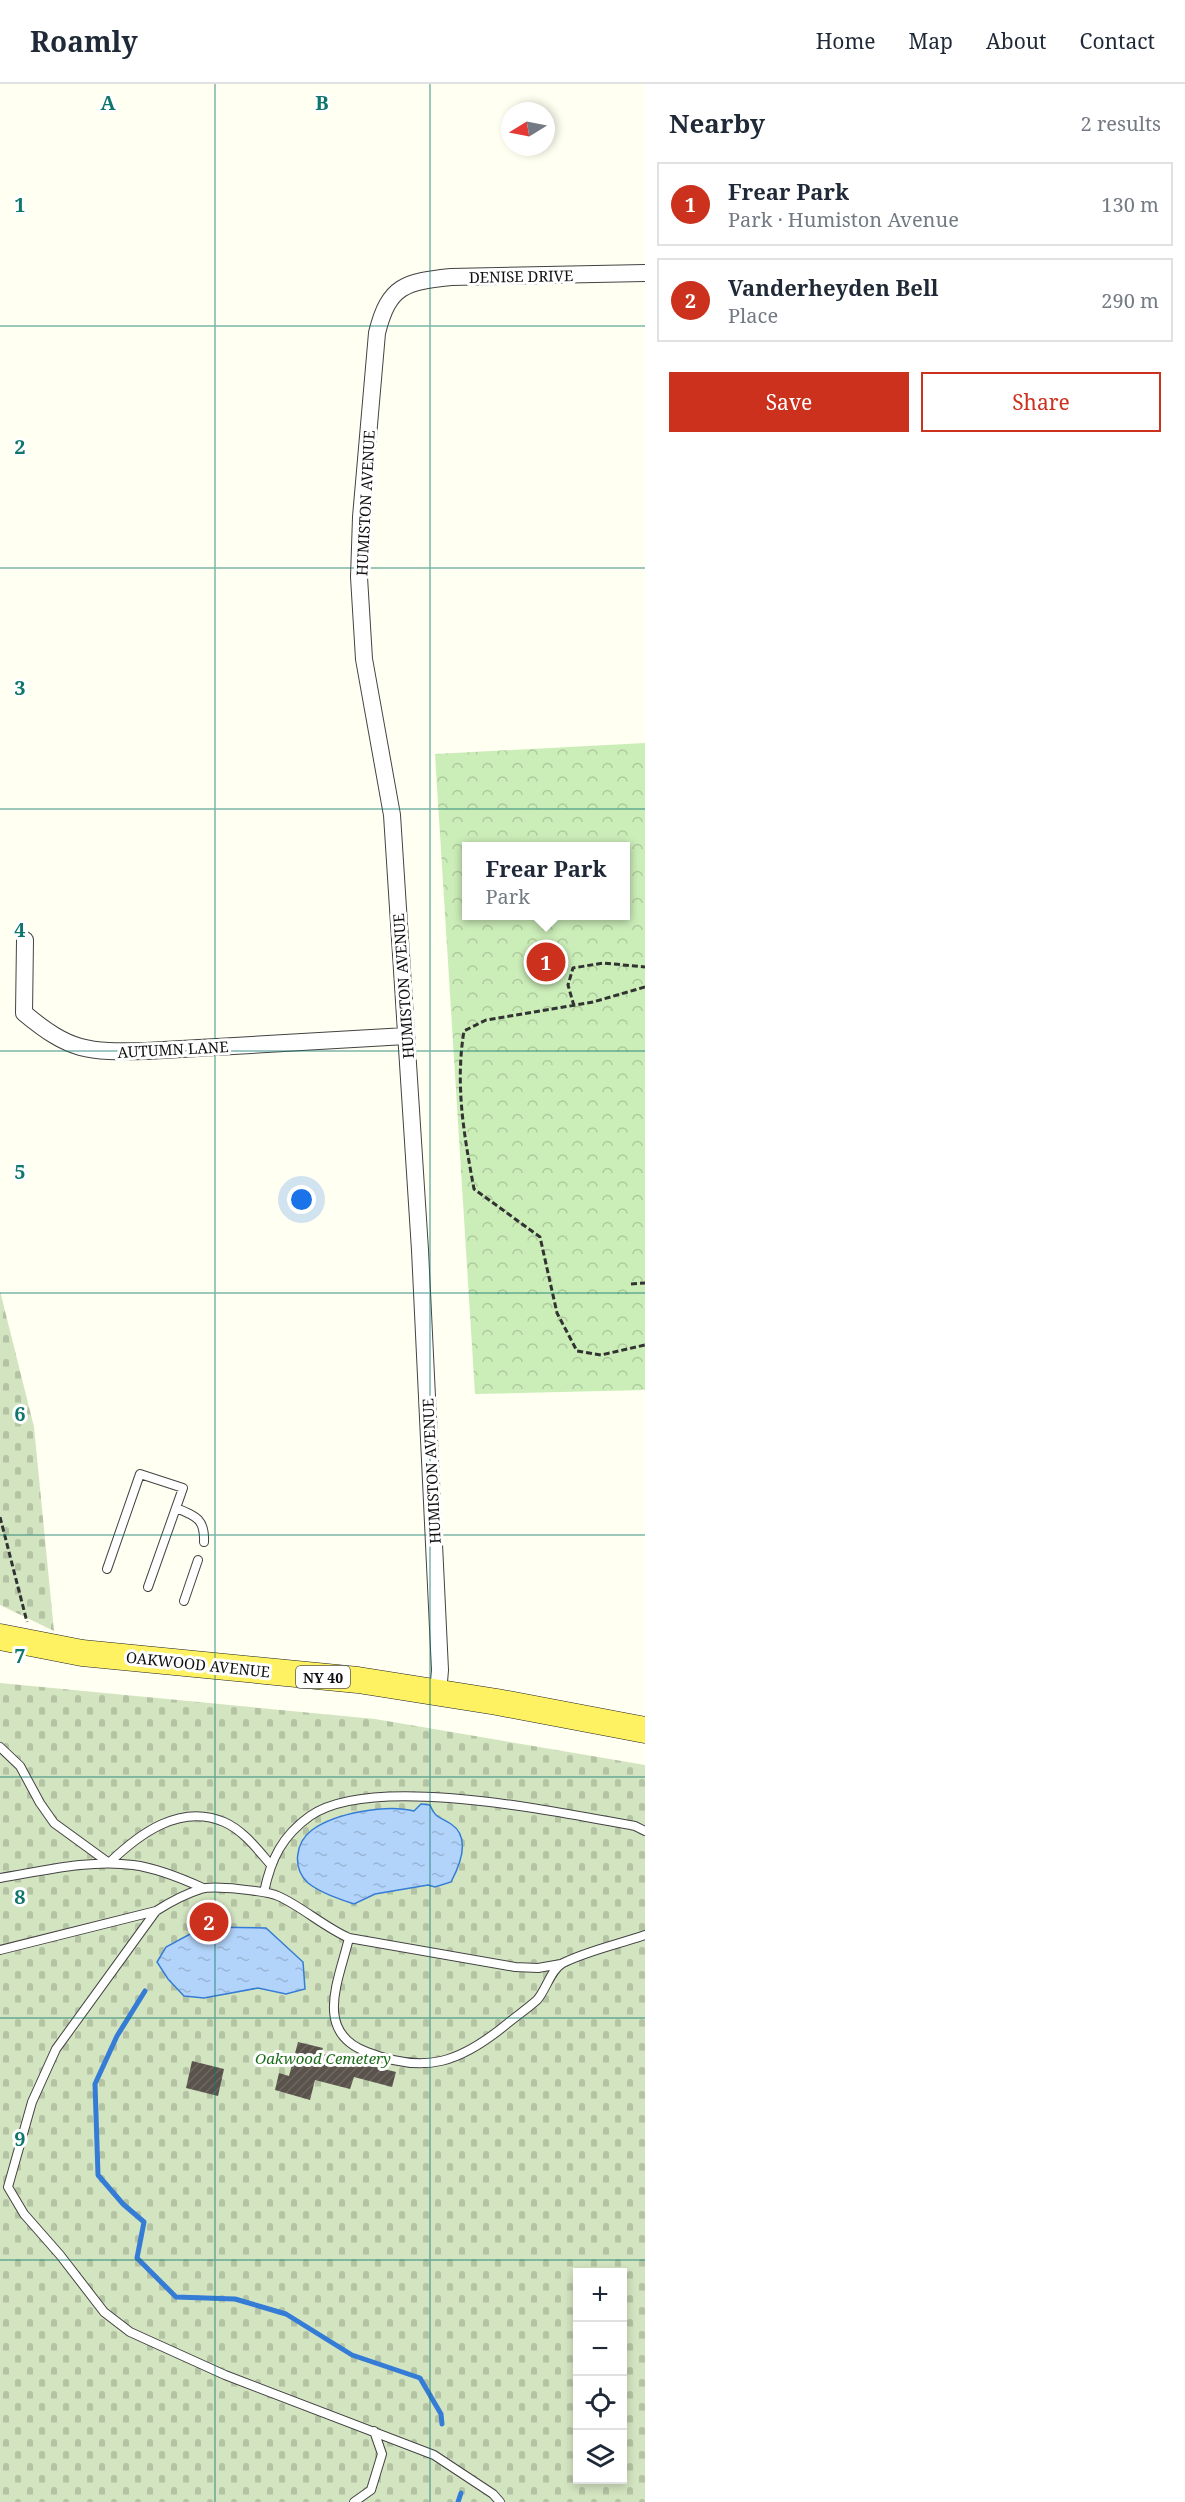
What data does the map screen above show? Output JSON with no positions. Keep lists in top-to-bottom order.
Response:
{
  "streets": {
    "main road": ["OAKWOOD AVENUE", "NY 40"],
    "street": ["DENISE DRIVE", "HUMISTON AVENUE", "AUTUMN LANE"]
  },
  "crossings": [
    ["DENISE DRIVE", "HUMISTON AVENUE"],
    ["HUMISTON AVENUE", "AUTUMN LANE"],
    ["HUMISTON AVENUE", "OAKWOOD AVENUE"]
  ],
  "parks": ["Oakwood Cemetery"],
  "north": "left",
  "page": {
    "header": "Roamly",
    "nav": [
      "Home",
      "Map",
      "About",
      "Contact"
    ],
    "heading": ["Nearby", "2 results"],
    "list": [
      {
        "mark": "1",
        "name": "Frear Park",
        "note": "Park · Humiston Avenue",
        "value": "130 m"
      },
      {
        "mark": "2",
        "name": "Vanderheyden Bell",
        "note": "Place",
        "value": "290 m"
      }
    ],
    "buttons": ["Save", "Share"],
    "popup": ["Frear Park", "Park"],
    "pins": ["1", "2"],
    "map_buttons": ["+", "−"]
  },
  "grid": {
    "columns": ["A", "B"],
    "rows": [
      "1",
      "2",
      "3",
      "4",
      "5",
      "6",
      "7",
      "8",
      "9"
    ]
  }
}
